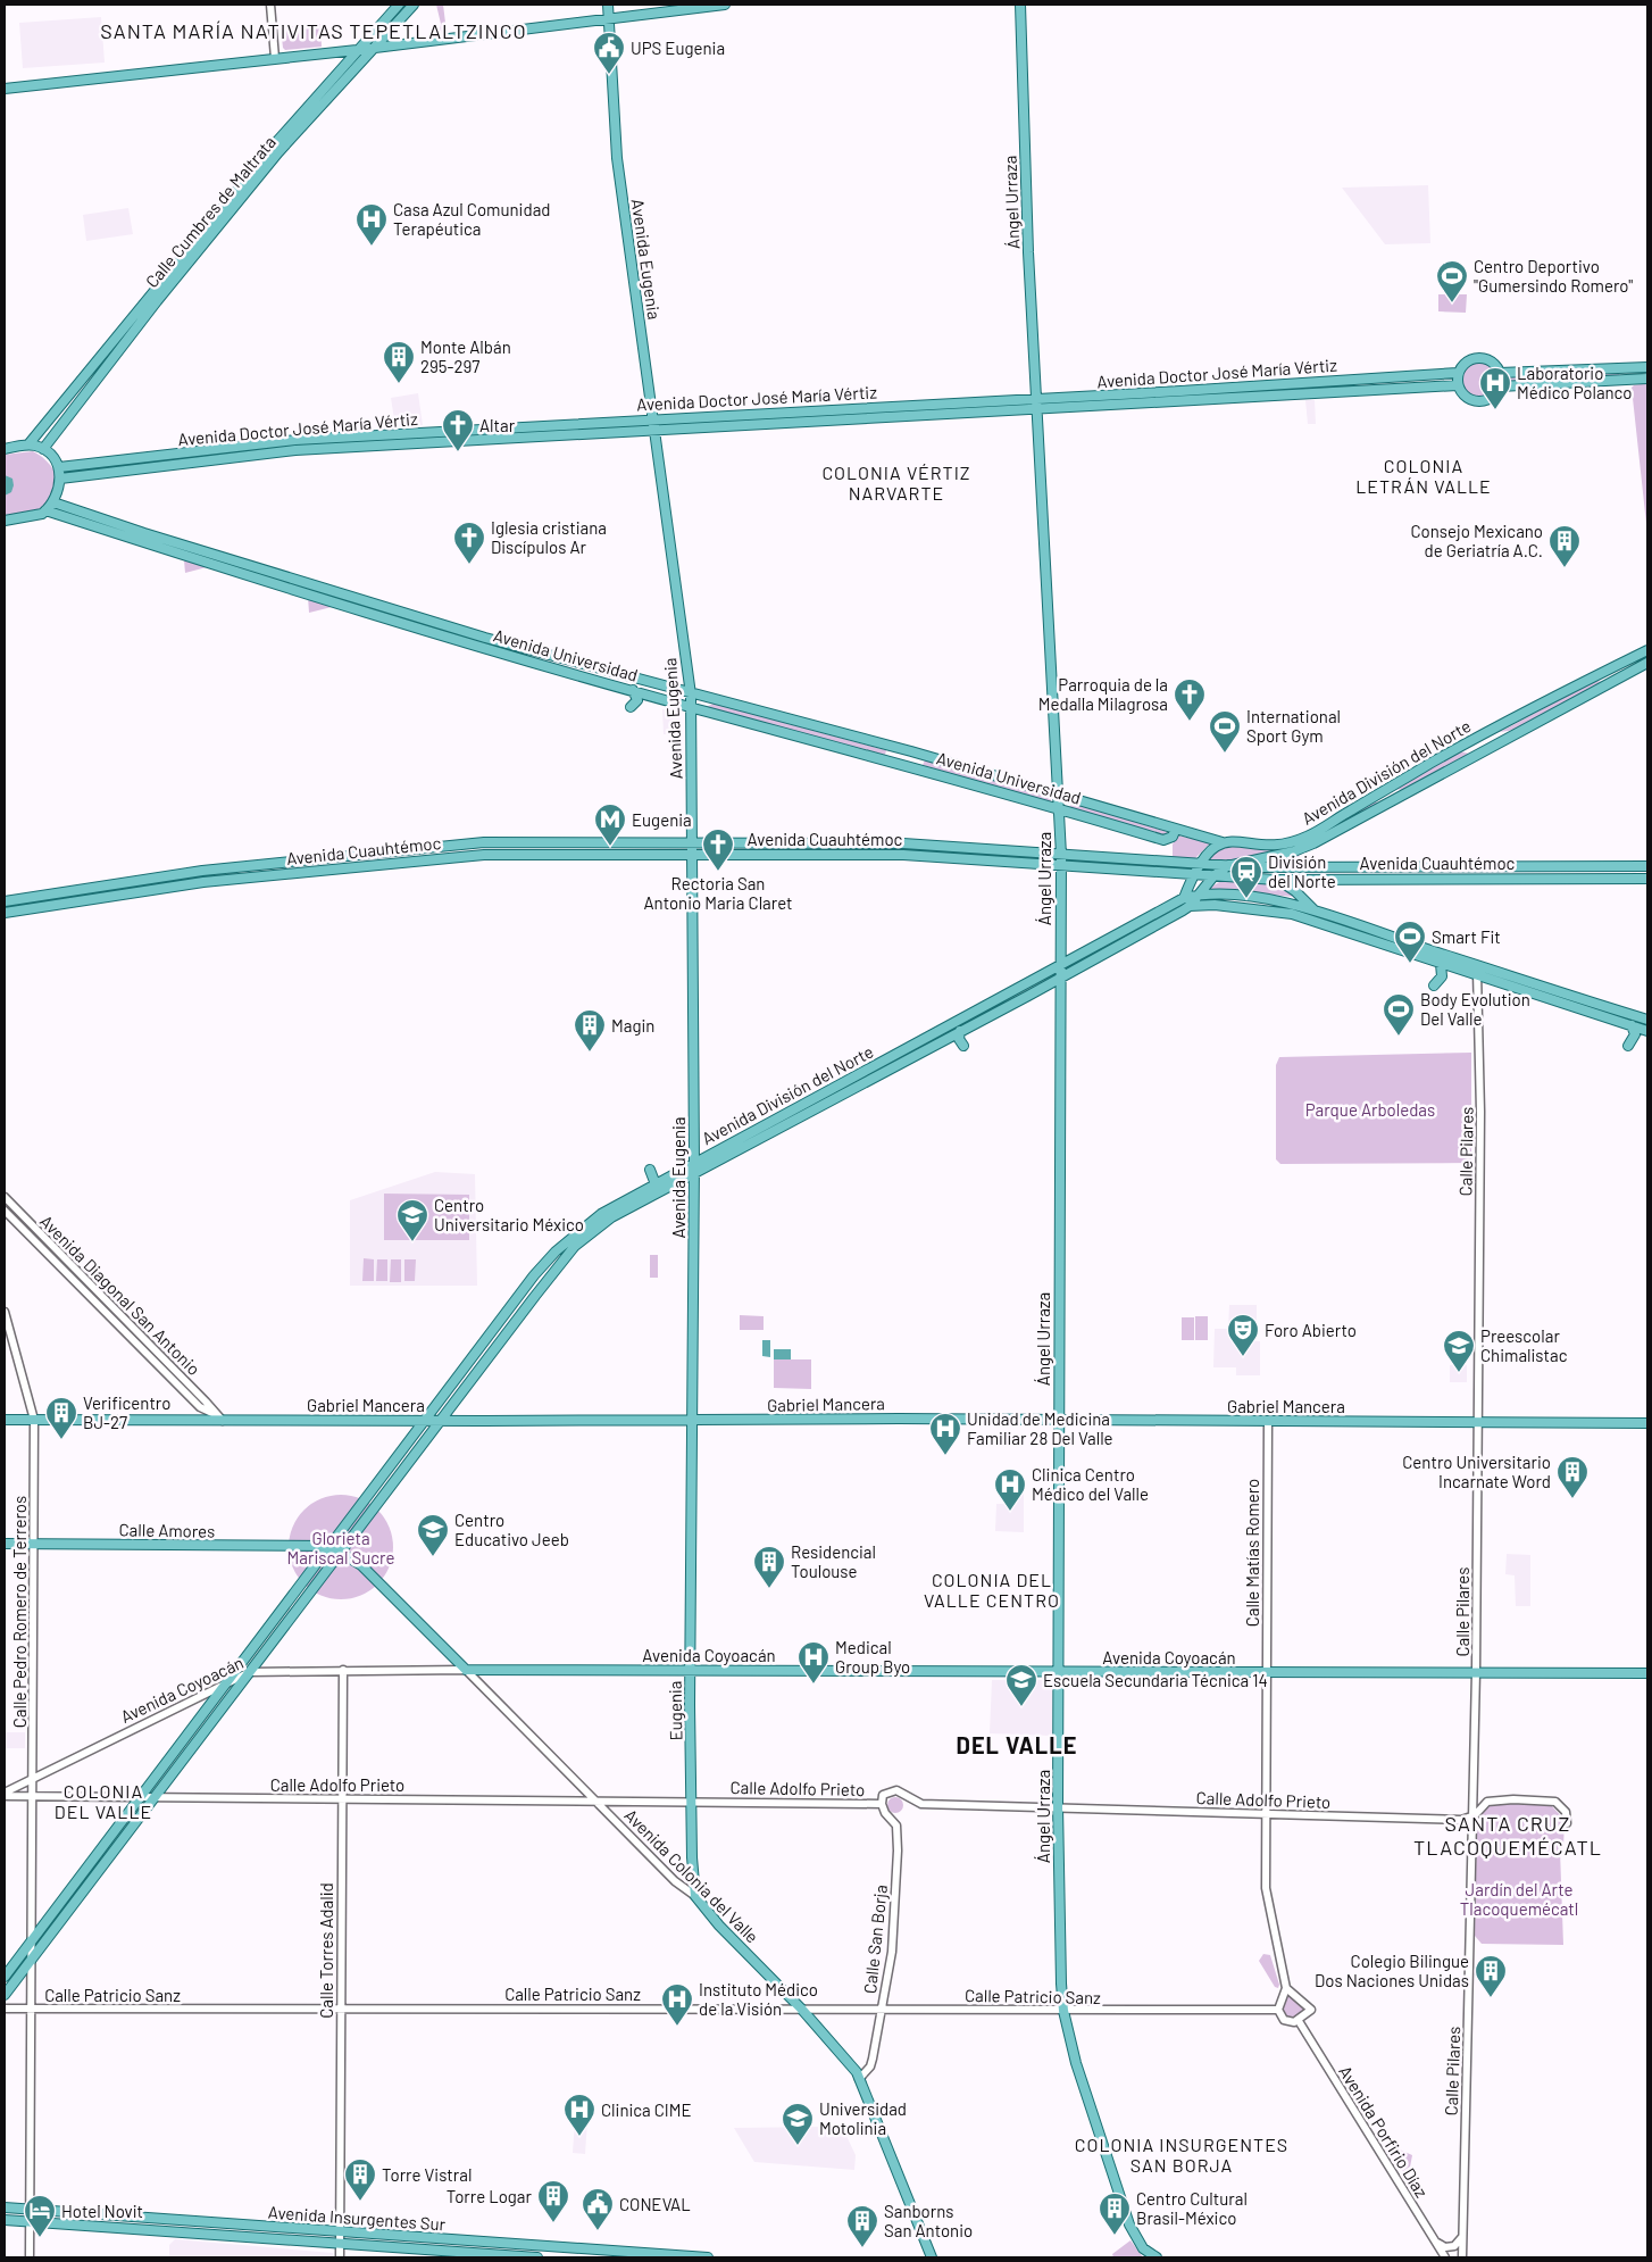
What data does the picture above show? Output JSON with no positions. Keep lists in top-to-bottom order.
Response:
{
  "streets": {
    "main road": [
      "Ángel Urraza",
      "Calle Cumbres de Maltrata",
      "Avenida Eugenia",
      "Avenida Doctor José María Vértiz",
      "Avenida Universidad",
      "Avenida División del Norte",
      "Avenida Cuauhtémoc",
      "Gabriel Mancera",
      "Calle Amores",
      "Avenida Coyoacán",
      "Eugenia",
      "Avenida Colonia del Valle",
      "Avenida Insurgentes Sur"
    ],
    "street": [
      "Calle Pilares",
      "Avenida Diagonal San Antonio",
      "Calle Matías Romero",
      "Calle Pedro Romero de Terreros",
      "Calle Adolfo Prieto",
      "Calle San Borja",
      "Calle Torres Adalid",
      "Calle Patricio Sanz",
      "Avenida Porfirio Díaz"
    ]
  },
  "crossings": [
    ["Ángel Urraza", "Avenida Doctor José María Vértiz"],
    ["Ángel Urraza", "Avenida Universidad"],
    ["Ángel Urraza", "Avenida División del Norte"],
    ["Ángel Urraza", "Avenida Cuauhtémoc"],
    ["Ángel Urraza", "Gabriel Mancera"],
    ["Ángel Urraza", "Avenida Coyoacán"],
    ["Ángel Urraza", "Calle Adolfo Prieto"],
    ["Ángel Urraza", "Calle Patricio Sanz"],
    ["Avenida Eugenia", "Avenida Doctor José María Vértiz"],
    ["Avenida Eugenia", "Avenida Universidad"],
    ["Avenida Eugenia", "Avenida División del Norte"],
    ["Avenida Eugenia", "Avenida Cuauhtémoc"],
    ["Avenida Eugenia", "Gabriel Mancera"],
    ["Avenida Eugenia", "Eugenia"],
    ["Avenida Universidad", "Avenida División del Norte"],
    ["Avenida División del Norte", "Avenida Cuauhtémoc"],
    ["Avenida División del Norte", "Gabriel Mancera"],
    ["Avenida División del Norte", "Calle Amores"],
    ["Avenida División del Norte", "Calle Pedro Romero de Terreros"],
    ["Avenida División del Norte", "Avenida Coyoacán"],
    ["Avenida División del Norte", "Calle Adolfo Prieto"],
    ["Avenida División del Norte", "Avenida Colonia del Valle"],
    ["Calle Pilares", "Gabriel Mancera"],
    ["Calle Pilares", "Avenida Coyoacán"],
    ["Calle Pilares", "Calle Adolfo Prieto"],
    ["Avenida Diagonal San Antonio", "Gabriel Mancera"],
    ["Gabriel Mancera", "Calle Matías Romero"],
    ["Gabriel Mancera", "Calle Pedro Romero de Terreros"],
    ["Gabriel Mancera", "Eugenia"],
    ["Calle Amores", "Calle Pedro Romero de Terreros"],
    ["Calle Amores", "Avenida Colonia del Valle"],
    ["Calle Matías Romero", "Avenida Coyoacán"],
    ["Calle Matías Romero", "Calle Adolfo Prieto"],
    ["Calle Pedro Romero de Terreros", "Avenida Coyoacán"],
    ["Calle Pedro Romero de Terreros", "Calle Adolfo Prieto"],
    ["Calle Pedro Romero de Terreros", "Calle Patricio Sanz"],
    ["Calle Pedro Romero de Terreros", "Avenida Insurgentes Sur"],
    ["Avenida Coyoacán", "Eugenia"],
    ["Avenida Coyoacán", "Calle Adolfo Prieto"],
    ["Avenida Coyoacán", "Avenida Colonia del Valle"],
    ["Avenida Coyoacán", "Calle Torres Adalid"],
    ["Eugenia", "Calle Adolfo Prieto"],
    ["Eugenia", "Avenida Colonia del Valle"],
    ["Calle Adolfo Prieto", "Avenida Colonia del Valle"],
    ["Calle Adolfo Prieto", "Calle San Borja"],
    ["Calle Adolfo Prieto", "Calle Torres Adalid"],
    ["Avenida Colonia del Valle", "Calle San Borja"],
    ["Avenida Colonia del Valle", "Calle Patricio Sanz"],
    ["Calle San Borja", "Calle Patricio Sanz"],
    ["Calle Torres Adalid", "Calle Patricio Sanz"],
    ["Calle Torres Adalid", "Avenida Insurgentes Sur"]
  ],
  "districts": [
    "SANTA MARÍA NATIVITAS TEPETLALTZINCO",
    "COLONIA LETRÁN VALLE",
    "COLONIA VÉRTIZ NARVARTE",
    "COLONIA DEL VALLE CENTRO",
    "DEL VALLE",
    "COLONIA DEL VALLE",
    "SANTA CRUZ TLACOQUEMÉCATL",
    "COLONIA INSURGENTES SAN BORJA"
  ],
  "parks": ["Parque Arboledas", "Glorieta Mariscal Sucre", "Jardín del Arte Tlacoquemécatl"],
  "places": {
    "public building": ["UPS Eugenia", "CONEVAL"],
    "hospital": [
      "Casa Azul Comunidad Terapéutica",
      "Laboratorio Médico Polanco",
      "Unidad de Medicina Familiar 28 Del Valle",
      "Clinica Centro Médico del Valle",
      "Medical Group Byo",
      "Instituto Médico de la Visión",
      "Clinica CIME"
    ],
    "sports": [
      "Centro Deportivo \"Gumersindo Romero\"",
      "International Sport Gym",
      "Smart Fit",
      "Body Evolution Del Valle"
    ],
    "building": [
      "Monte Albán 295-297",
      "Consejo Mexicano de Geriatría A.C.",
      "Magin",
      "Verificentro BJ-27",
      "Centro Universitario Incarnate Word",
      "Residencial Toulouse",
      "Colegio Bilingue Dos Naciones Unidas",
      "Torre Vistral",
      "Torre Logar",
      "Centro Cultural Brasil-México",
      "Sanborns San Antonio"
    ],
    "church": [
      "Altar",
      "Iglesia cristiana Discípulos Ar",
      "Parroquia de la Medalla Milagrosa",
      "Rectoria San Antonio Maria Claret"
    ],
    "metro station": ["Eugenia"],
    "station": ["División del Norte"],
    "school or university": [
      "Centro Universitario México",
      "Preescolar Chimalistac",
      "Centro Educativo Jeeb",
      "Escuela Secundaria Técnica 14",
      "Universidad Motolinia"
    ],
    "theatre": ["Foro Abierto"],
    "hotel": ["Hotel Novit"]
  }
}
